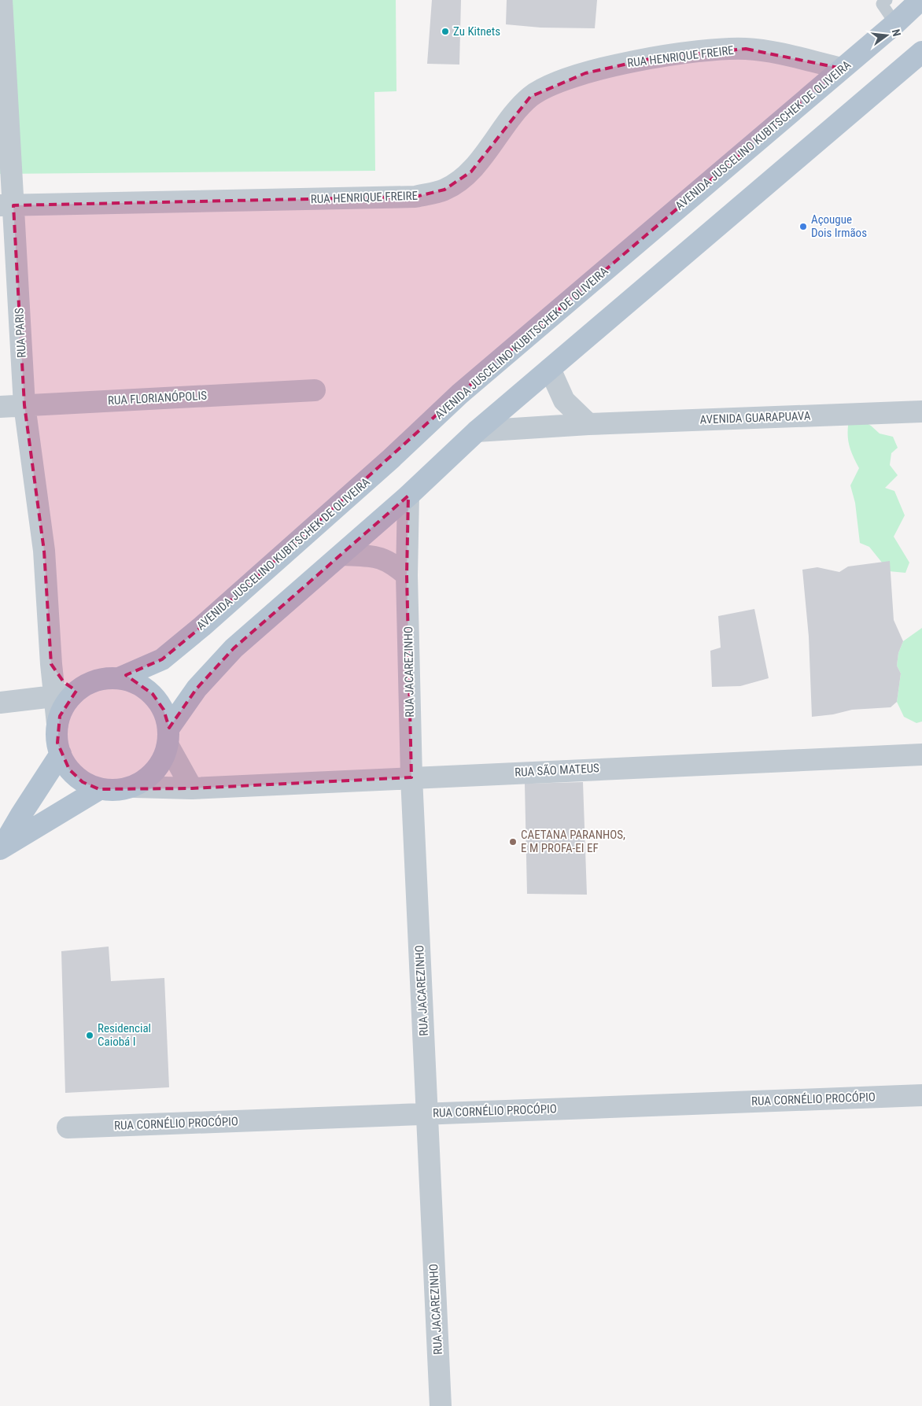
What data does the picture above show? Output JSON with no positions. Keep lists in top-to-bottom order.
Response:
{
  "streets": {
    "main road": ["AVENIDA JUSCELINO KUBITSCHEK DE OLIVEIRA"],
    "street": [
      "RUA HENRIQUE FREIRE",
      "RUA PARIS",
      "RUA FLORIANÓPOLIS",
      "AVENIDA GUARAPUAVA",
      "RUA JACAREZINHO",
      "RUA SÃO MATEUS",
      "RUA CORNÉLIO PROCÓPIO"
    ]
  },
  "crossings": [
    ["RUA HENRIQUE FREIRE", "AVENIDA JUSCELINO KUBITSCHEK DE OLIVEIRA"],
    ["RUA HENRIQUE FREIRE", "RUA PARIS"],
    ["AVENIDA JUSCELINO KUBITSCHEK DE OLIVEIRA", "RUA PARIS"],
    ["AVENIDA JUSCELINO KUBITSCHEK DE OLIVEIRA", "RUA SÃO MATEUS"],
    ["RUA PARIS", "RUA FLORIANÓPOLIS"],
    ["RUA PARIS", "RUA SÃO MATEUS"],
    ["RUA JACAREZINHO", "RUA SÃO MATEUS"],
    ["RUA JACAREZINHO", "RUA CORNÉLIO PROCÓPIO"]
  ],
  "places": [
    "Zu Kitnets",
    "Açougue Dois Irmãos",
    "CAETANA PARANHOS, E M PROFA-EI EF",
    "Residencial Caiobá I"
  ],
  "north": "right"
}
